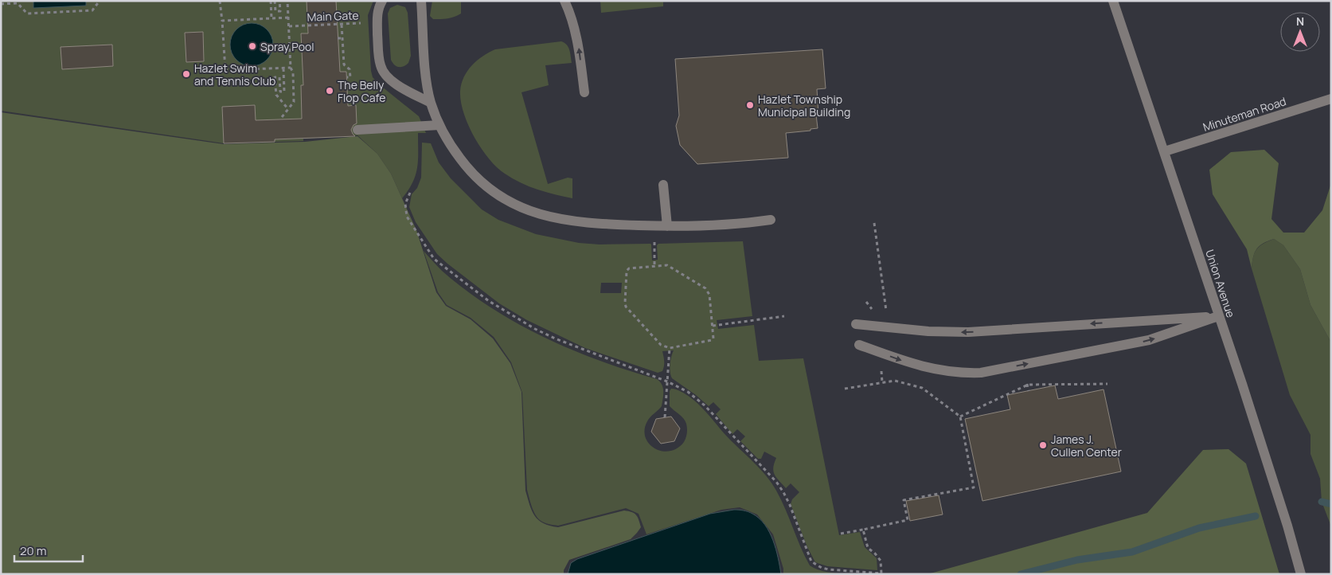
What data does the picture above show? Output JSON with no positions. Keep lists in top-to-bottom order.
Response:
{
  "streets": {
    "street": ["Minuteman Road", "Union Avenue"],
    "path": ["Main Gate"]
  },
  "crossings": [
    ["Minuteman Road", "Union Avenue"]
  ],
  "places": [
    "Spray Pool",
    "Hazlet Swim and Tennis Club",
    "The Belly Flop Cafe",
    "Hazlet Township Municipal Building",
    "James J. Cullen Center"
  ],
  "scale_bar": "20 m",
  "north": "top"
}
